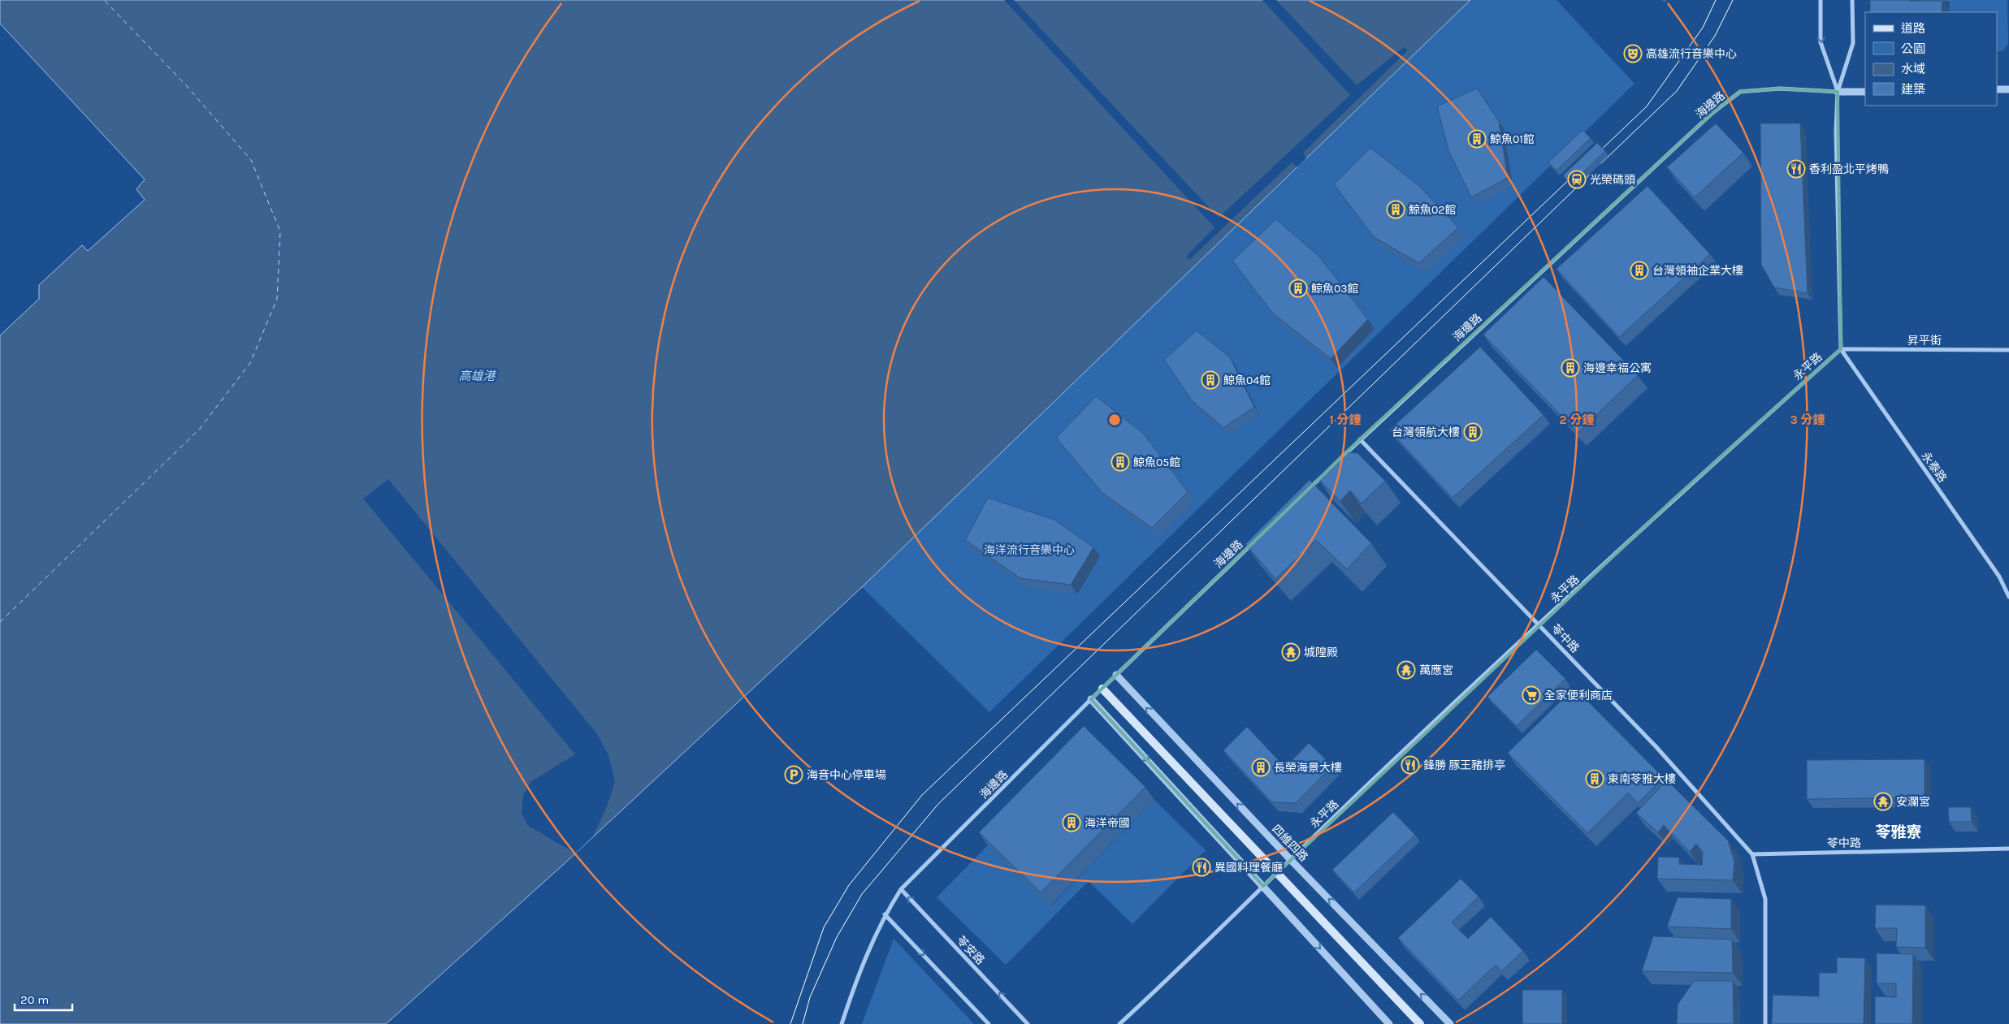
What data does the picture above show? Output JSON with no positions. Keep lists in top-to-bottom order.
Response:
{
  "streets": {
    "street": [
      "海邊路",
      "昇平街",
      "永平路",
      "永泰路",
      "苓中路",
      "四維四路",
      "苓安路"
    ]
  },
  "crossings": [
    ["海邊路", "苓中路"],
    ["海邊路", "四維四路"],
    ["海邊路", "苓安路"],
    ["昇平街", "永平路"],
    ["昇平街", "永泰路"],
    ["永平路", "永泰路"],
    ["永平路", "苓中路"],
    ["永平路", "四維四路"]
  ],
  "districts": ["苓雅寮"],
  "water": ["高雄港"],
  "parks": ["海洋流行音樂中心"],
  "places": {
    "theatre": ["高雄流行音樂中心"],
    "building": [
      "鯨魚01館",
      "鯨魚02館",
      "台灣領袖企業大樓",
      "鯨魚03館",
      "海邊幸福公寓",
      "鯨魚04館",
      "台灣領航大樓",
      "鯨魚05館",
      "長榮海景大樓",
      "東南苓雅大樓",
      "海洋帝國"
    ],
    "restaurant": ["香利盈北平烤鴨", "鋒勝 豚王豬排亭", "異國料理餐廳"],
    "station": ["光榮碼頭"],
    "temple": ["城隍殿", "萬應宮", "安瀾宮"],
    "supermarket": ["全家便利商店"],
    "parking": ["海音中心停車場"]
  },
  "legend": [
    "道路",
    "公園",
    "水域",
    "建築"
  ],
  "scale_bar": "20 m",
  "rings": ["1 分鐘", "2 分鐘", "3 分鐘"]
}
